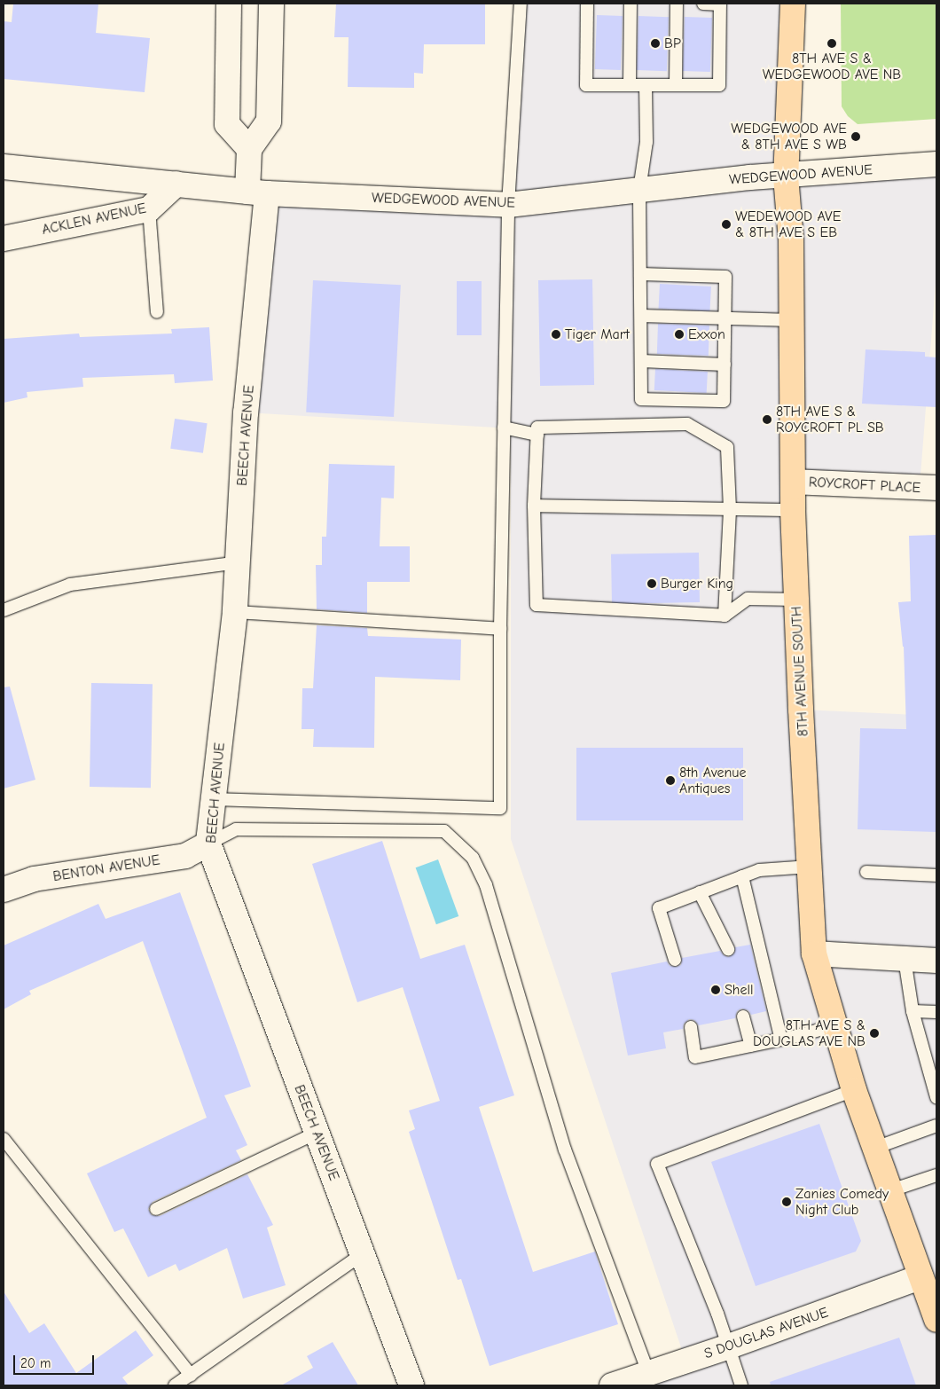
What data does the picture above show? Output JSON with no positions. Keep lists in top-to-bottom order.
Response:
{
  "streets": {
    "main road": ["8TH AVENUE SOUTH"],
    "street": [
      "WEDGEWOOD AVENUE",
      "ACKLEN AVENUE",
      "BEECH AVENUE",
      "ROYCROFT PLACE",
      "BENTON AVENUE",
      "S DOUGLAS AVENUE"
    ]
  },
  "crossings": [
    ["WEDGEWOOD AVENUE", "ACKLEN AVENUE"],
    ["WEDGEWOOD AVENUE", "BEECH AVENUE"],
    ["WEDGEWOOD AVENUE", "8TH AVENUE SOUTH"],
    ["BEECH AVENUE", "BENTON AVENUE"],
    ["ROYCROFT PLACE", "8TH AVENUE SOUTH"],
    ["8TH AVENUE SOUTH", "S DOUGLAS AVENUE"]
  ],
  "places": [
    "BP",
    "8TH AVE S & WEDGEWOOD AVE NB",
    "WEDGEWOOD AVE & 8TH AVE S WB",
    "WEDEWOOD AVE & 8TH AVE S EB",
    "Tiger Mart",
    "Exxon",
    "8TH AVE S & ROYCROFT PL SB",
    "Burger King",
    "8th Avenue Antiques",
    "Shell",
    "8TH AVE S & DOUGLAS AVE NB",
    "Zanies Comedy Night Club"
  ],
  "scale_bar": "20 m"
}
